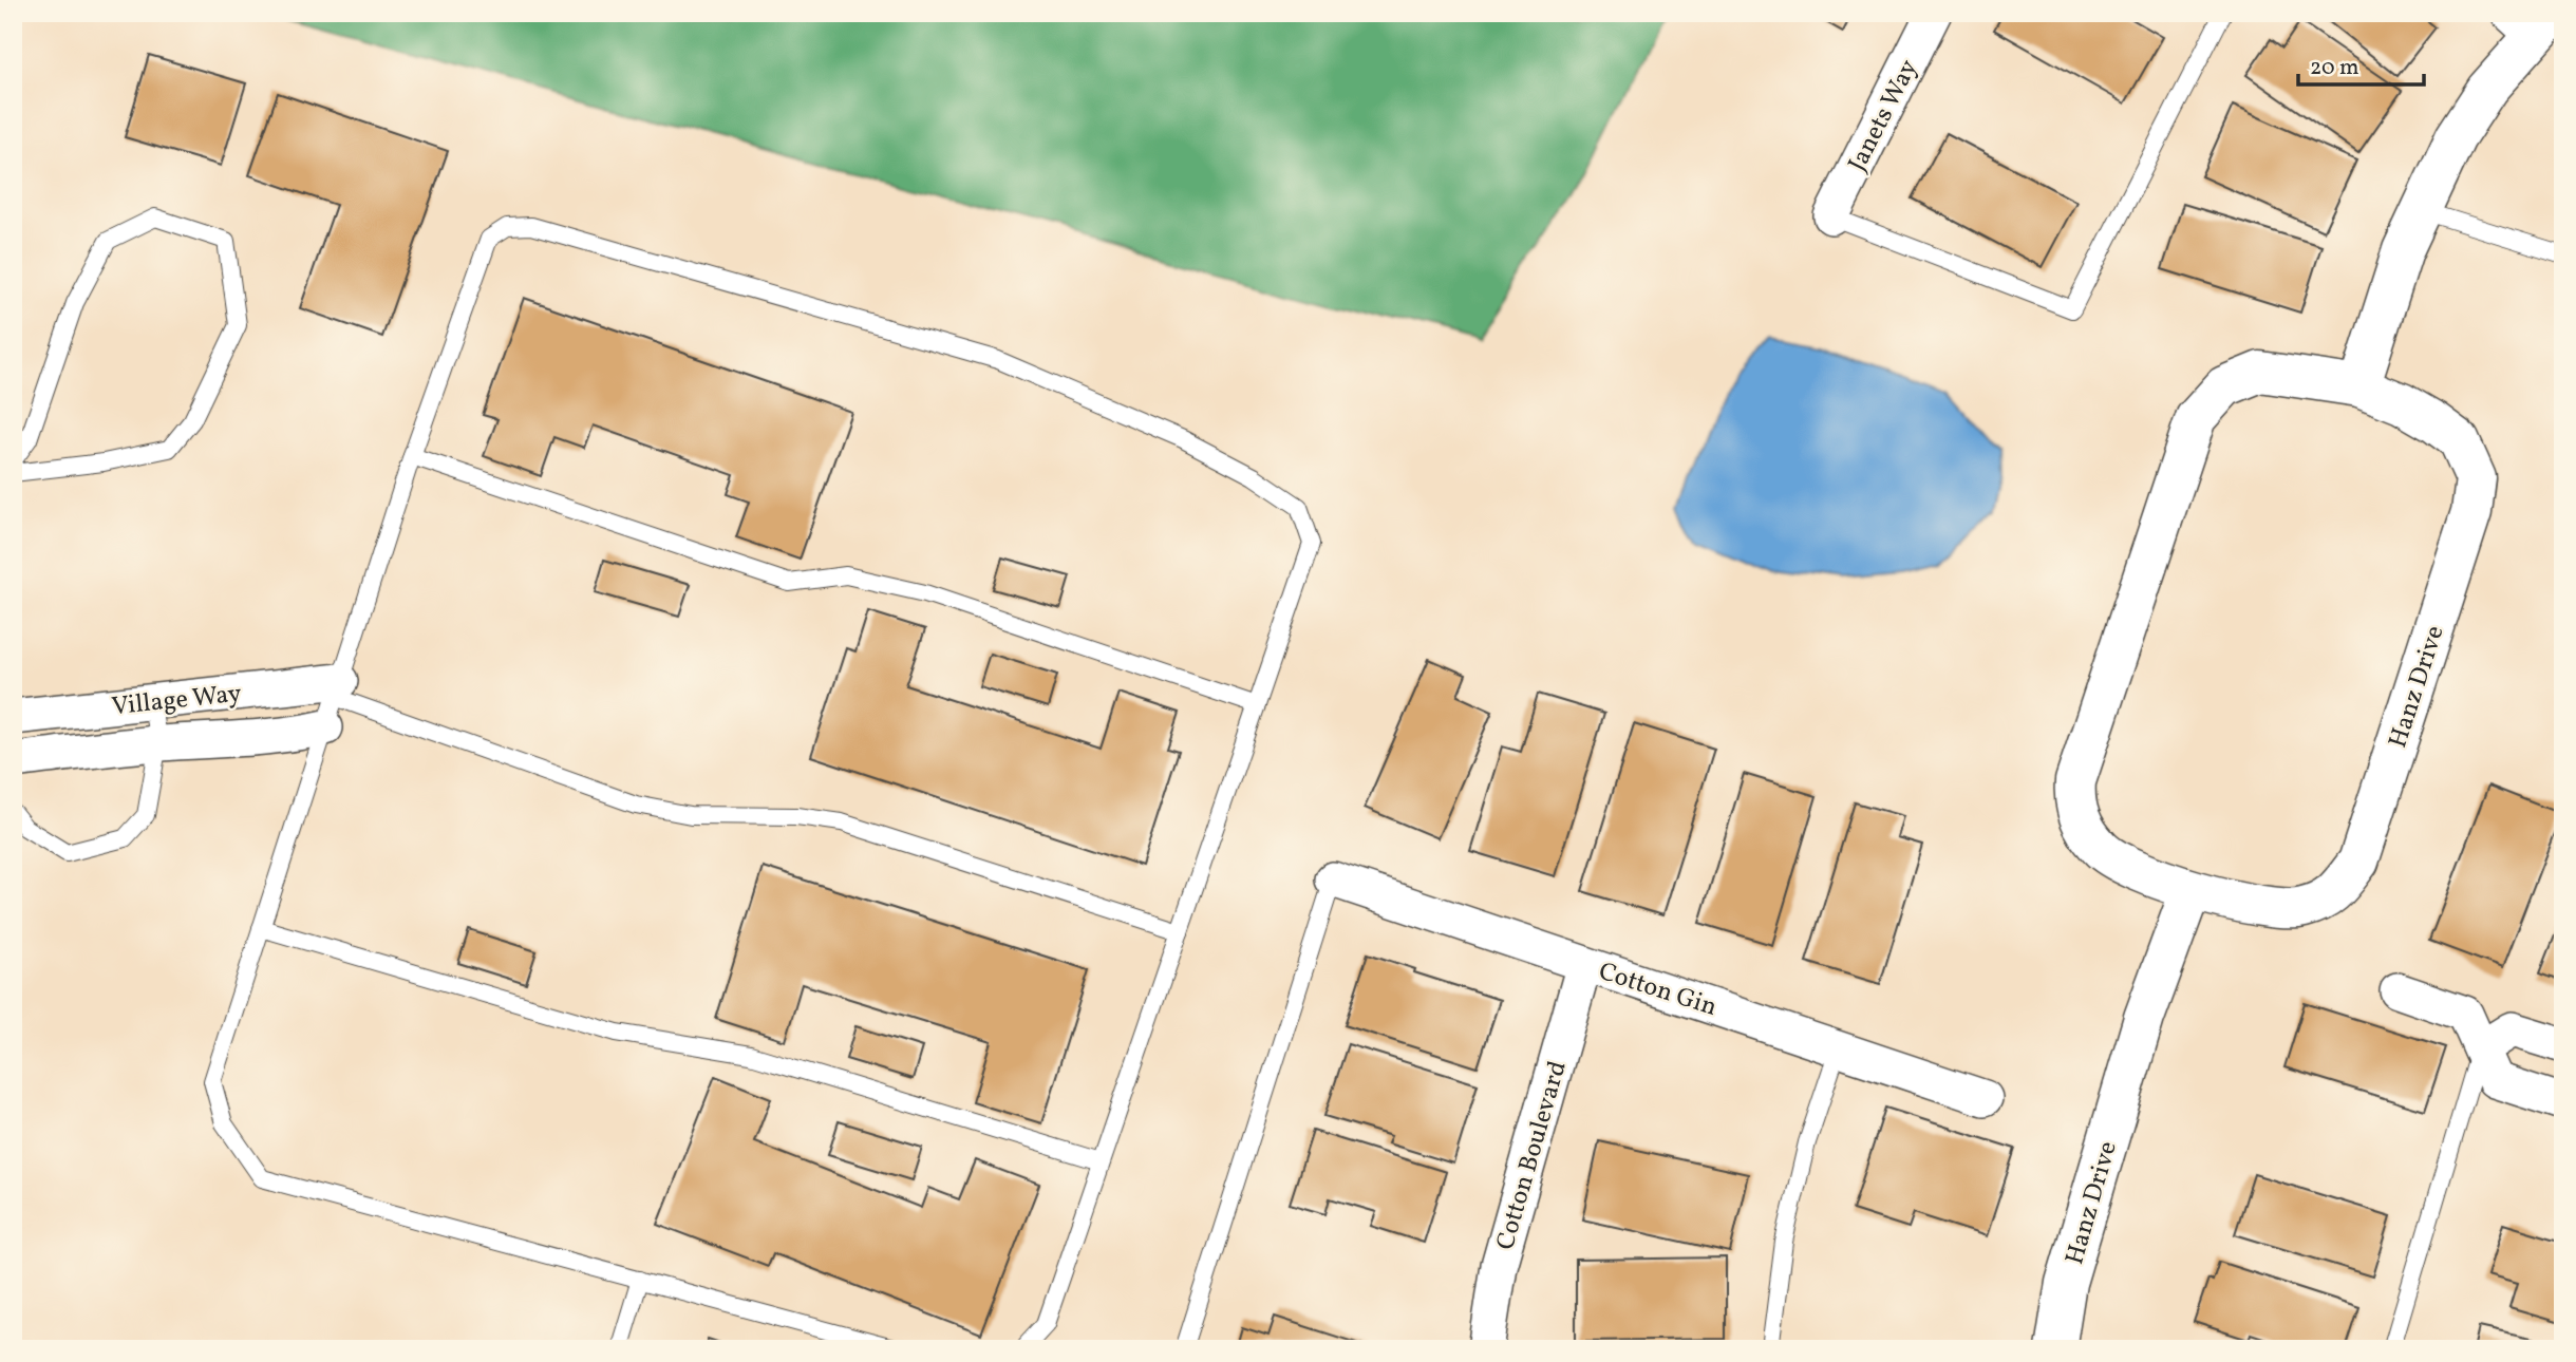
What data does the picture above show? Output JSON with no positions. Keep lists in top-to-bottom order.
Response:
{
  "streets": {
    "street": [
      "Janets Way",
      "Hanz Drive",
      "Village Way",
      "Cotton Gin",
      "Cotton Boulevard"
    ]
  },
  "crossings": [
    ["Cotton Gin", "Cotton Boulevard"]
  ],
  "scale_bar": "20 m"
}
